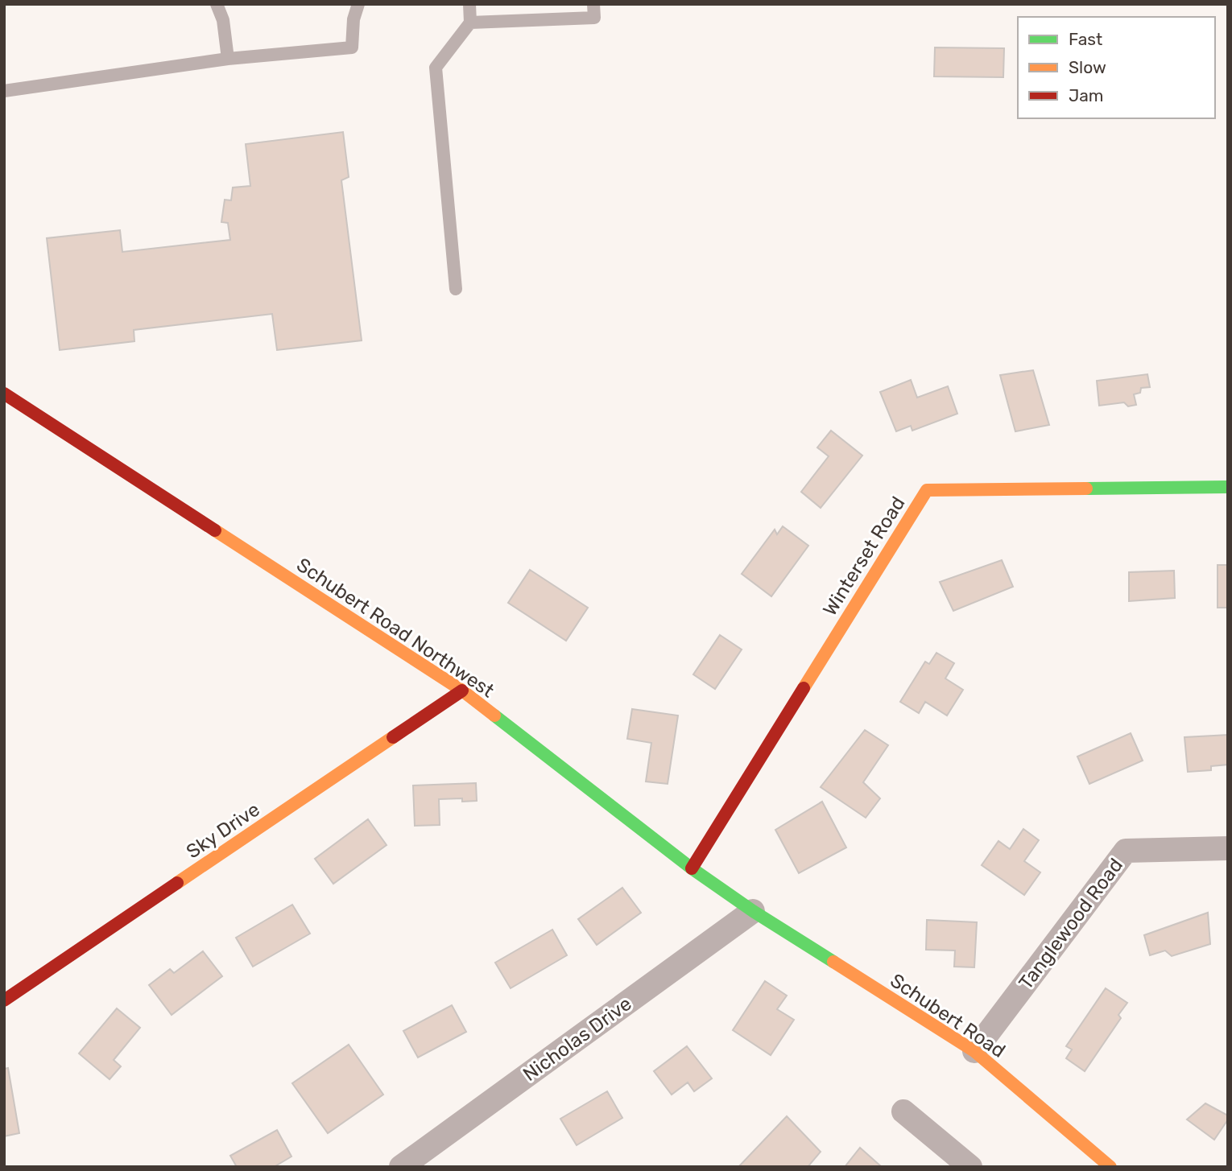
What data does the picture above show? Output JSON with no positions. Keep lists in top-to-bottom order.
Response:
{
  "streets": {
    "street": [
      "Winterset Road",
      "Schubert Road Northwest",
      "Sky Drive",
      "Tanglewood Road",
      "Schubert Road",
      "Nicholas Drive"
    ]
  },
  "crossings": [
    ["Winterset Road", "Schubert Road Northwest"],
    ["Schubert Road Northwest", "Sky Drive"],
    ["Schubert Road Northwest", "Schubert Road"],
    ["Schubert Road Northwest", "Nicholas Drive"],
    ["Tanglewood Road", "Schubert Road"],
    ["Schubert Road", "Nicholas Drive"]
  ],
  "legend": ["Fast", "Slow", "Jam"]
}
